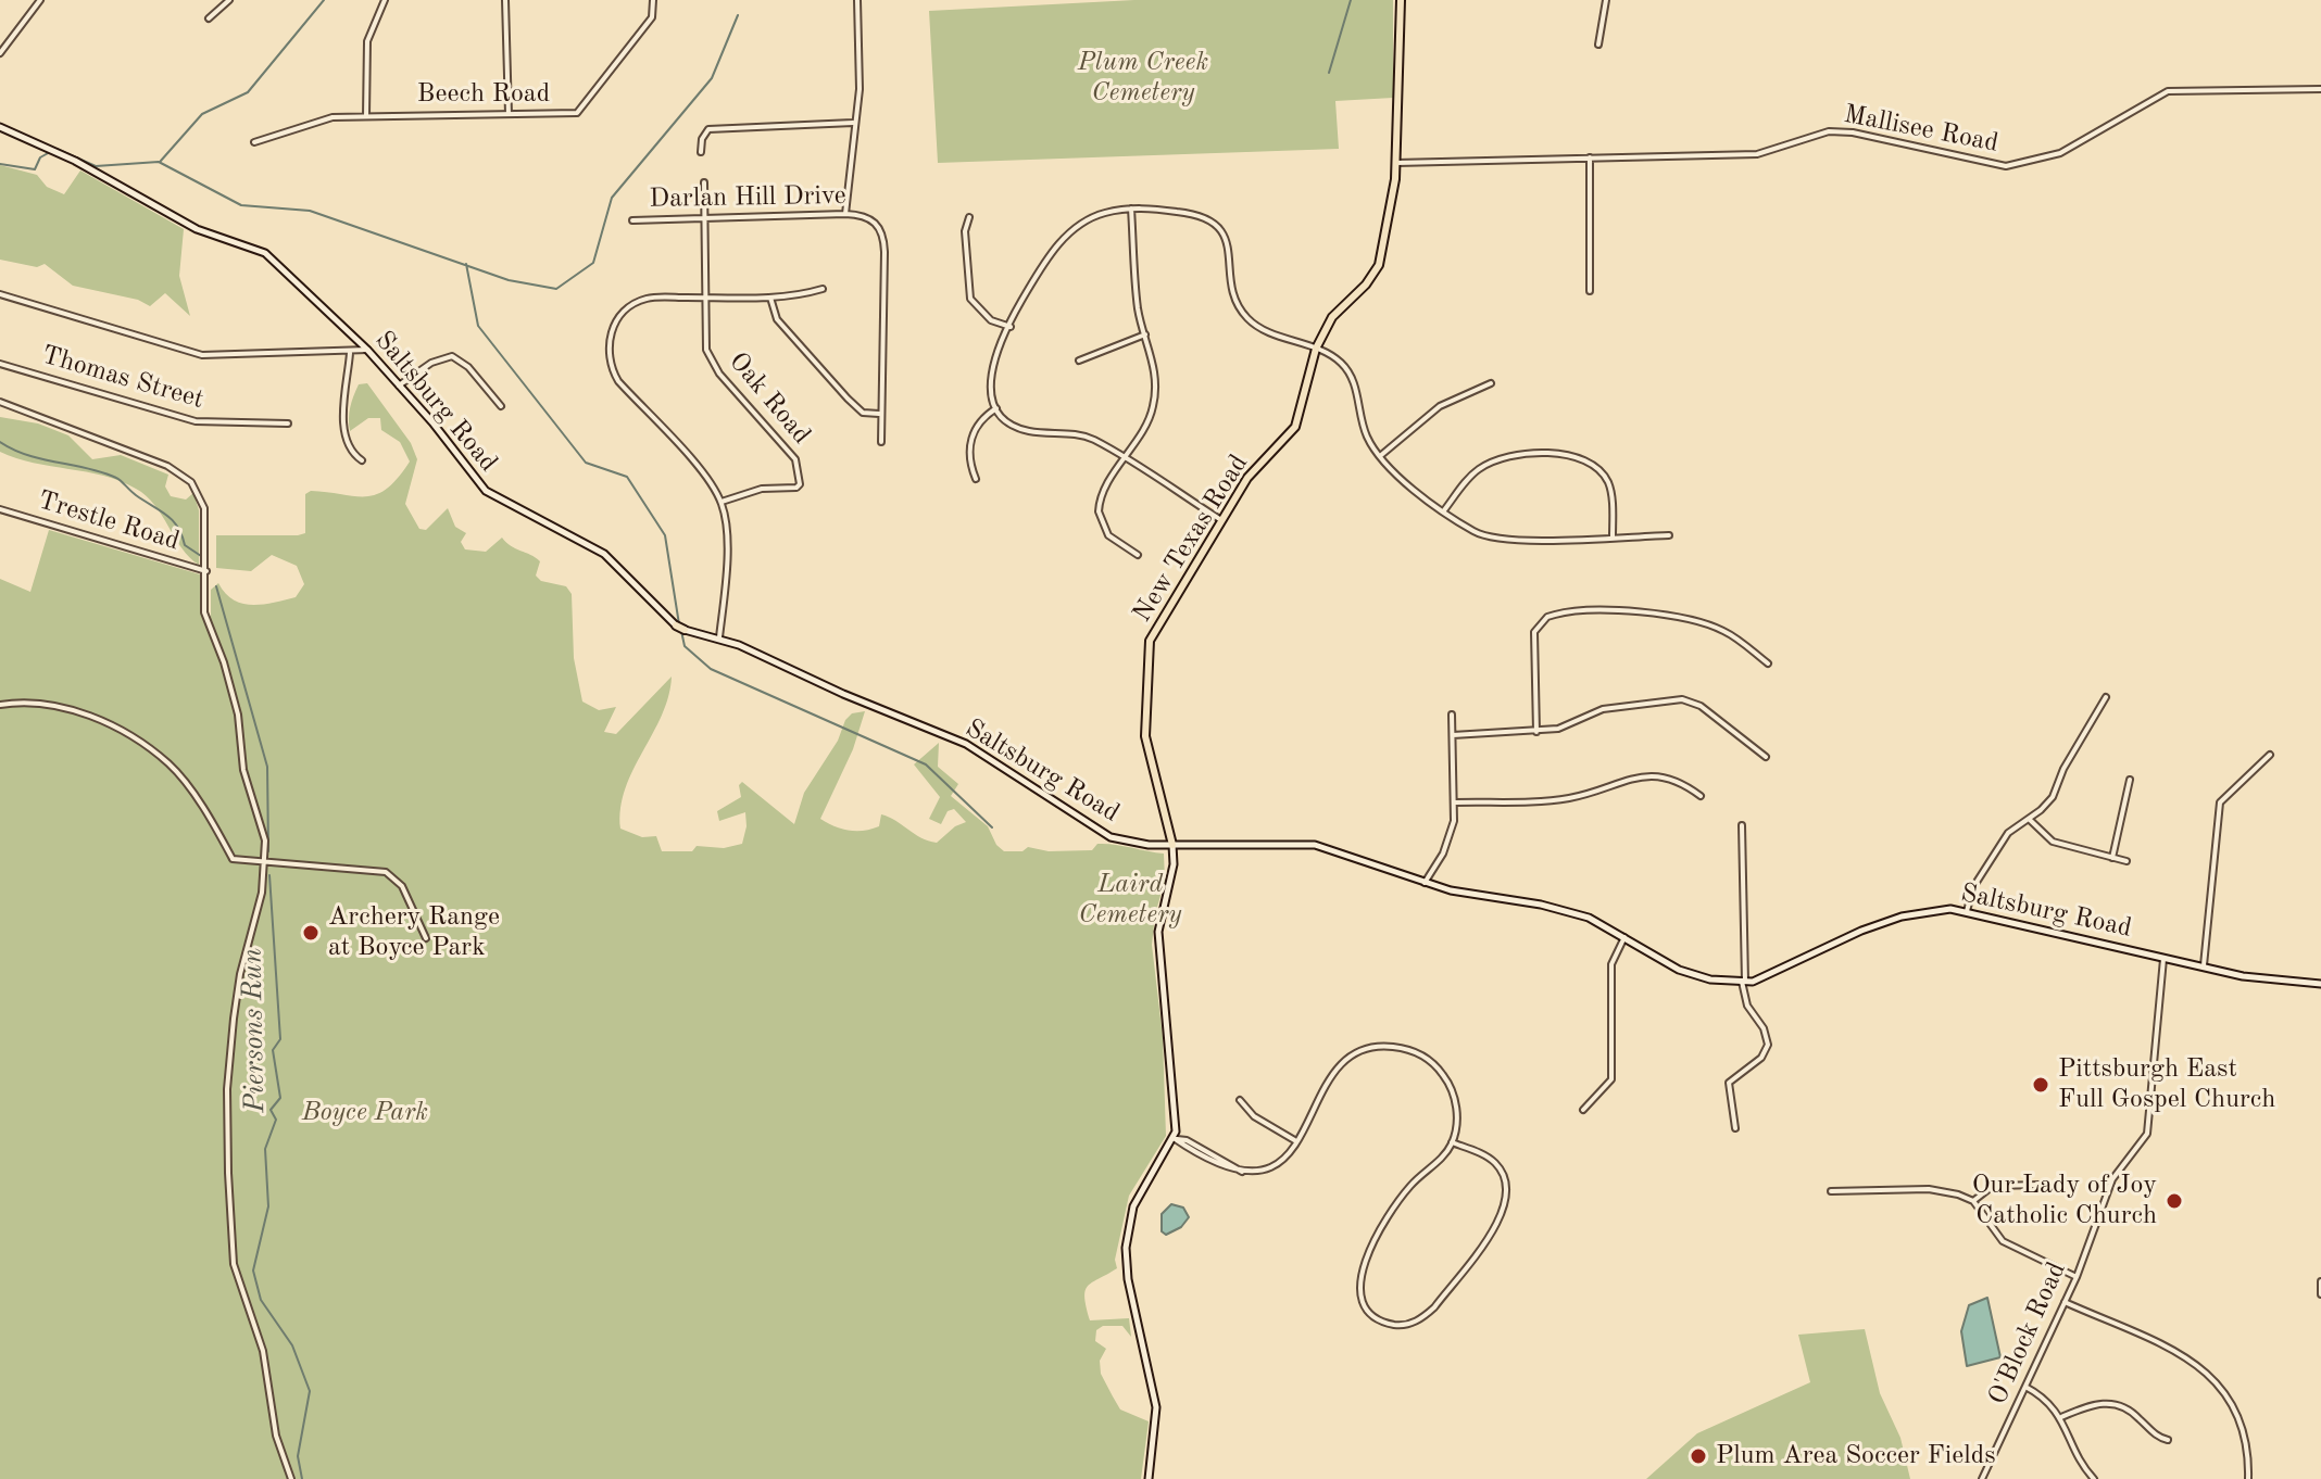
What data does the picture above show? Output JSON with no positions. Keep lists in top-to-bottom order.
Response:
{
  "streets": {
    "main road": ["Saltsburg Road", "New Texas Road"],
    "street": [
      "Beech Road",
      "Mallisee Road",
      "Darlan Hill Drive",
      "Thomas Street",
      "Oak Road",
      "Trestle Road",
      "O'Block Road"
    ]
  },
  "crossings": [
    ["Mallisee Road", "New Texas Road"],
    ["Darlan Hill Drive", "Oak Road"],
    ["Saltsburg Road", "New Texas Road"],
    ["Saltsburg Road", "O'Block Road"]
  ],
  "water": ["Piersons Run"],
  "parks": ["Plum Creek Cemetery", "Laird Cemetery", "Boyce Park"],
  "places": [
    "Archery Range at Boyce Park",
    "Pittsburgh East Full Gospel Church",
    "Our Lady of Joy Catholic Church",
    "Plum Area Soccer Fields"
  ]
}
